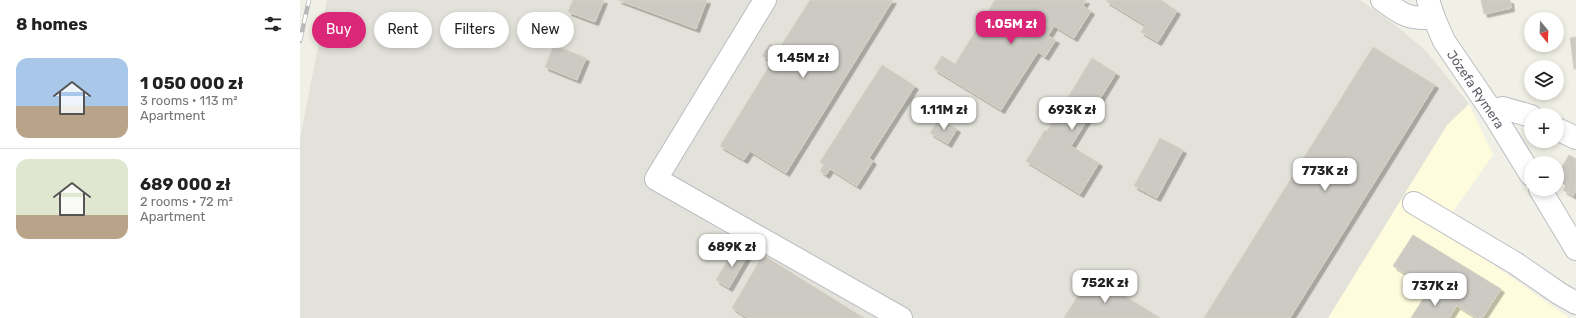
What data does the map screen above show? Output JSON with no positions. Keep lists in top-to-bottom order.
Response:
{
  "streets": {
    "street": ["Józefa Rymera"]
  },
  "north": "bottom",
  "page": {
    "heading": "8 homes",
    "price": [
      "1.05M zł",
      "1.45M zł",
      "1.11M zł",
      "693K zł",
      "773K zł",
      "689K zł",
      "752K zł",
      "737K zł"
    ],
    "map_buttons": ["+", "−"],
    "chip": [
      "Buy",
      "Rent",
      "Filters",
      "New"
    ],
    "list": [
      {
        "name": "1 050 000 zł",
        "note": "3 rooms · 113 m² · Apartment"
      },
      {
        "name": "689 000 zł",
        "note": "2 rooms · 72 m² · Apartment"
      }
    ]
  }
}
